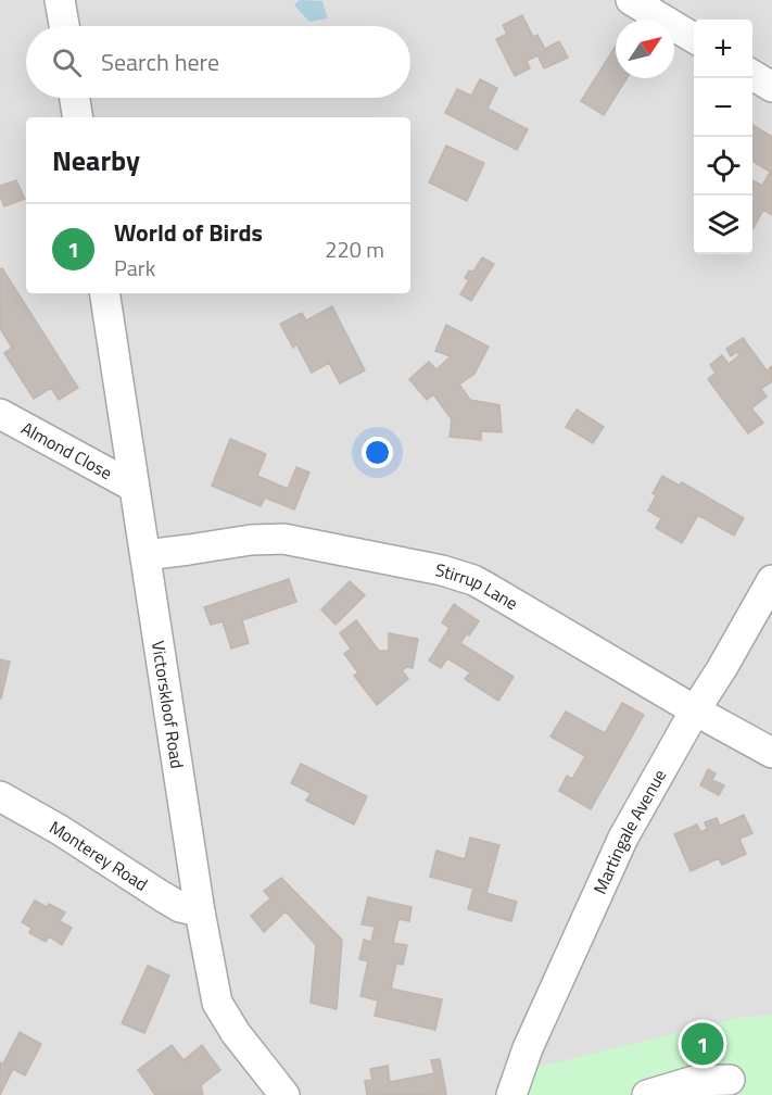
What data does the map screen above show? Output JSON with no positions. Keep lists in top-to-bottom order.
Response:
{
  "streets": {
    "street": [
      "Almond Close",
      "Stirrup Lane",
      "Victorskloof Road",
      "Martingale Avenue",
      "Monterey Road"
    ]
  },
  "crossings": [
    ["Almond Close", "Victorskloof Road"],
    ["Stirrup Lane", "Victorskloof Road"],
    ["Stirrup Lane", "Martingale Avenue"],
    ["Victorskloof Road", "Monterey Road"]
  ],
  "north": "top right",
  "page": {
    "map_buttons": ["+", "−"],
    "search": "Search here",
    "heading": "Nearby",
    "list": [
      {
        "mark": "1",
        "name": "World of Birds",
        "note": "Park",
        "value": "220 m"
      }
    ],
    "pins": "1"
  }
}
